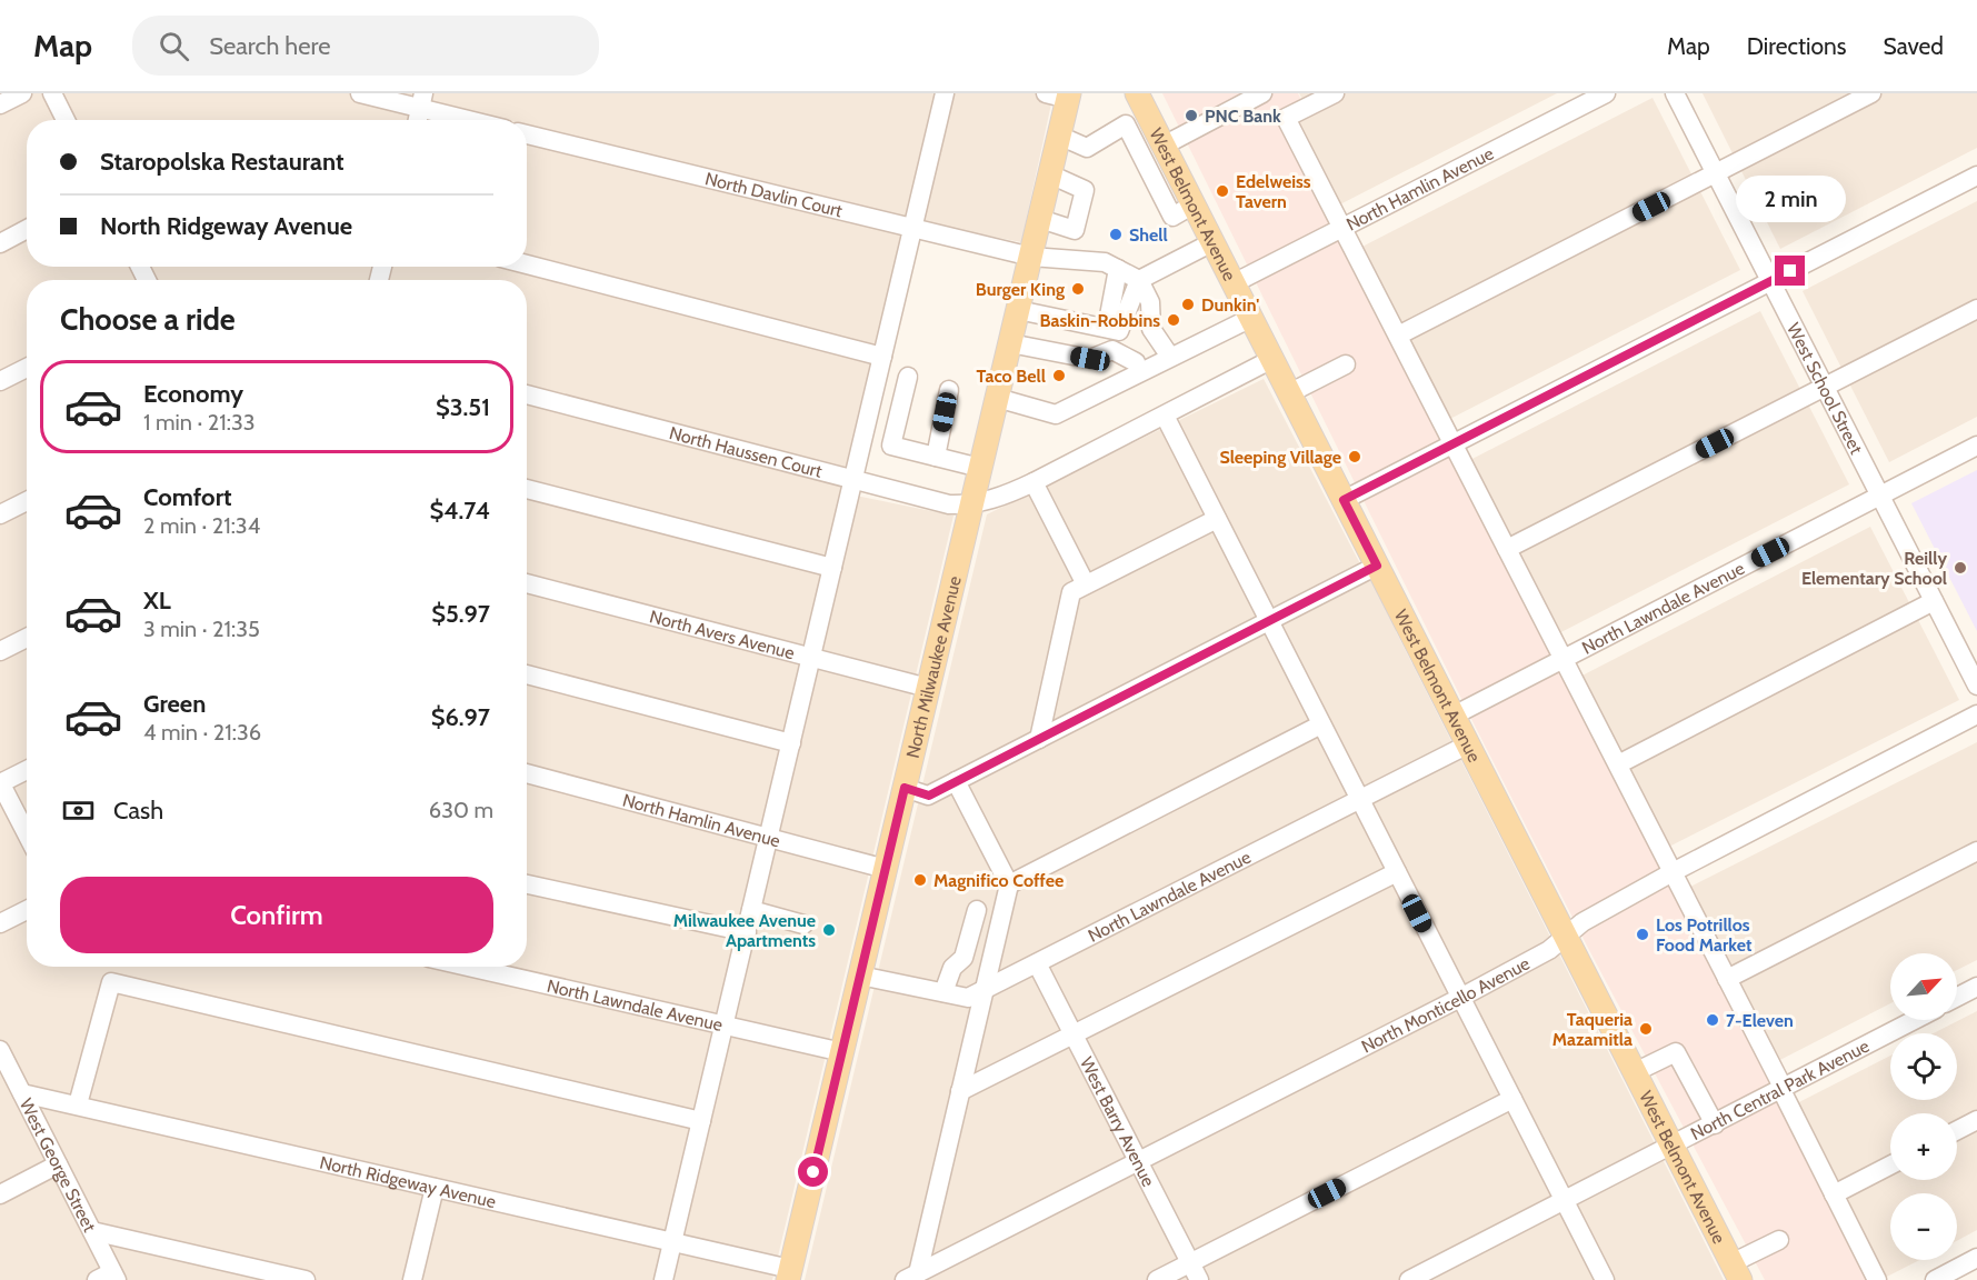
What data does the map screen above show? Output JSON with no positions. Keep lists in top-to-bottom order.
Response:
{
  "streets": {
    "main road": ["West Belmont Avenue", "North Milwaukee Avenue"],
    "street": [
      "North Hamlin Avenue",
      "North Davlin Court",
      "West School Street",
      "North Haussen Court",
      "North Lawndale Avenue",
      "North Avers Avenue",
      "North Monticello Avenue",
      "North Central Park Avenue",
      "West Barry Avenue",
      "West George Street",
      "North Ridgeway Avenue"
    ]
  },
  "crossings": [
    ["North Hamlin Avenue", "West Belmont Avenue"],
    ["North Hamlin Avenue", "North Milwaukee Avenue"],
    ["North Davlin Court", "North Milwaukee Avenue"],
    ["West Belmont Avenue", "North Lawndale Avenue"],
    ["West Belmont Avenue", "North Monticello Avenue"],
    ["West Belmont Avenue", "North Central Park Avenue"],
    ["West School Street", "North Lawndale Avenue"],
    ["North Haussen Court", "North Milwaukee Avenue"],
    ["North Lawndale Avenue", "North Milwaukee Avenue"],
    ["North Lawndale Avenue", "West Barry Avenue"],
    ["North Avers Avenue", "North Milwaukee Avenue"],
    ["North Milwaukee Avenue", "North Ridgeway Avenue"],
    ["North Monticello Avenue", "West Barry Avenue"],
    ["West George Street", "North Ridgeway Avenue"]
  ],
  "places": [
    "PNC Bank",
    "Edelweiss Tavern",
    "Shell",
    "Burger King",
    "Dunkin'",
    "Baskin-Robbins",
    "Taco Bell",
    "Sleeping Village",
    "Reilly Elementary School",
    "Magnifico Coffee",
    "Milwaukee Avenue Apartments",
    "Los Potrillos Food Market",
    "7-Eleven",
    "Taqueria Mazamitla"
  ],
  "north": "top right",
  "page": {
    "header": "Map",
    "search": "Search here",
    "nav": ["Map", "Directions", "Saved"],
    "banner": ["Staropolska Restaurant", "North Ridgeway Avenue"],
    "bubble": "2 min",
    "heading": "Choose a ride",
    "list": [
      {
        "name": "Economy",
        "note": "1 min · 21:33",
        "value": "$3.51"
      },
      {
        "name": "Comfort",
        "note": "2 min · 21:34",
        "value": "$4.74"
      },
      {
        "name": "XL",
        "note": "3 min · 21:35",
        "value": "$5.97"
      },
      {
        "name": "Green",
        "note": "4 min · 21:36",
        "value": "$6.97"
      }
    ],
    "pay": ["Cash", "630 m"],
    "buttons": "Confirm",
    "map_buttons": ["+", "−"]
  }
}
